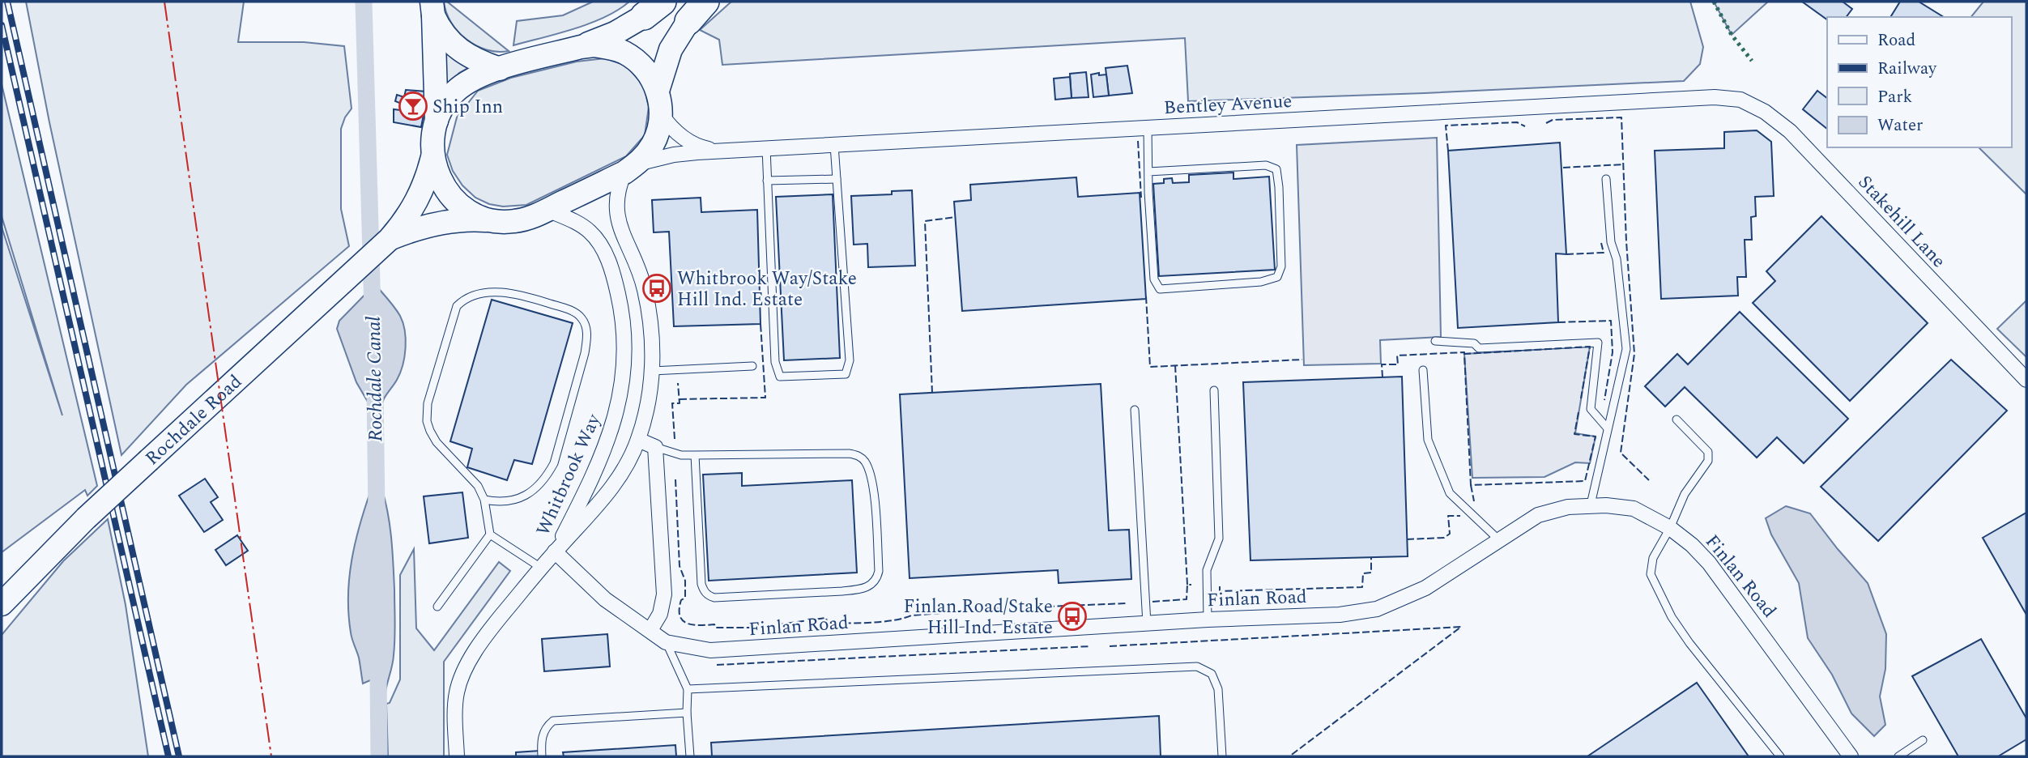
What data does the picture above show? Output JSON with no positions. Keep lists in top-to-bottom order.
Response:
{
  "streets": {
    "main road": ["Rochdale Road"],
    "street": [
      "Bentley Avenue",
      "Stakehill Lane",
      "Whitbrook Way",
      "Finlan Road"
    ]
  },
  "crossings": [
    ["Bentley Avenue", "Stakehill Lane"],
    ["Bentley Avenue", "Rochdale Road"],
    ["Bentley Avenue", "Whitbrook Way"],
    ["Rochdale Road", "Whitbrook Way"],
    ["Whitbrook Way", "Finlan Road"]
  ],
  "water": ["Rochdale Canal"],
  "places": {
    "bar": ["Ship Inn"],
    "bus stop": ["Whitbrook Way/Stake Hill Ind. Estate", "Finlan Road/Stake Hill Ind. Estate"]
  },
  "legend": [
    "Road",
    "Railway",
    "Park",
    "Water"
  ]
}
